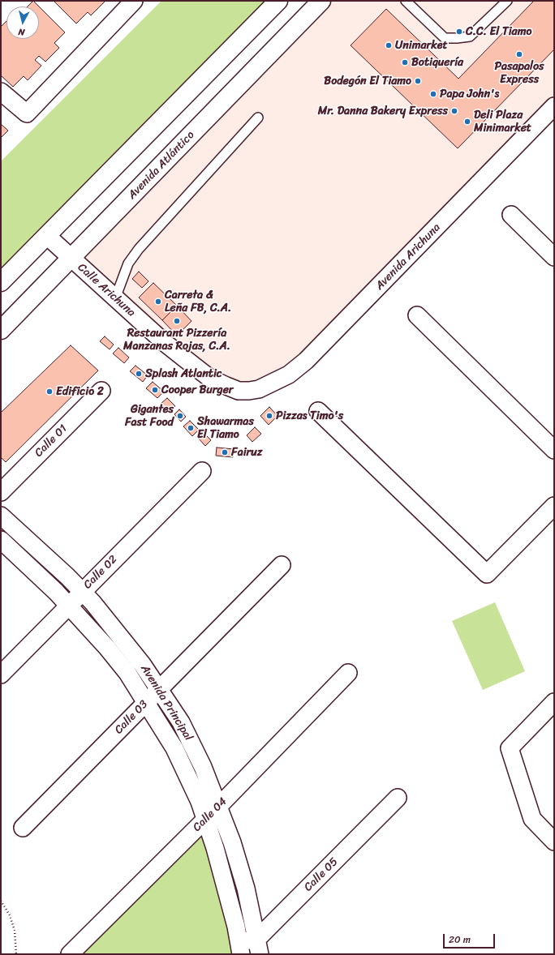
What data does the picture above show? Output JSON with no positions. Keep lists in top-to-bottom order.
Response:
{
  "streets": {
    "main road": ["Avenida Atlántico"],
    "street": [
      "Avenida Arichuna",
      "Calle Arichuna",
      "Calle 01",
      "Calle 02",
      "Avenida Principal",
      "Calle 03",
      "Calle 04",
      "Calle 05"
    ]
  },
  "crossings": [
    ["Avenida Atlántico", "Calle Arichuna"],
    ["Avenida Arichuna", "Calle Arichuna"],
    ["Calle 02", "Avenida Principal"],
    ["Avenida Principal", "Calle 03"],
    ["Avenida Principal", "Calle 04"],
    ["Avenida Principal", "Calle 05"]
  ],
  "places": [
    "C.C. El Tiamo",
    "Unimarket",
    "Pasapalos Express",
    "Botiquería",
    "Bodegón El Tiamo",
    "Papa John's",
    "Mr. Danna Bakery Express",
    "Deli Plaza Minimarket",
    "Carreta & Leña FB, C.A.",
    "Restaurant Pizzería Manzanas Rojas, C.A.",
    "Splash Atlantic",
    "Cooper Burger",
    "Edificio 2",
    "Gigantes Fast Food",
    "Pizzas Timo's",
    "Shawarmas El Tiamo",
    "Fairuz"
  ],
  "scale_bar": "20 m",
  "north": "bottom"
}
